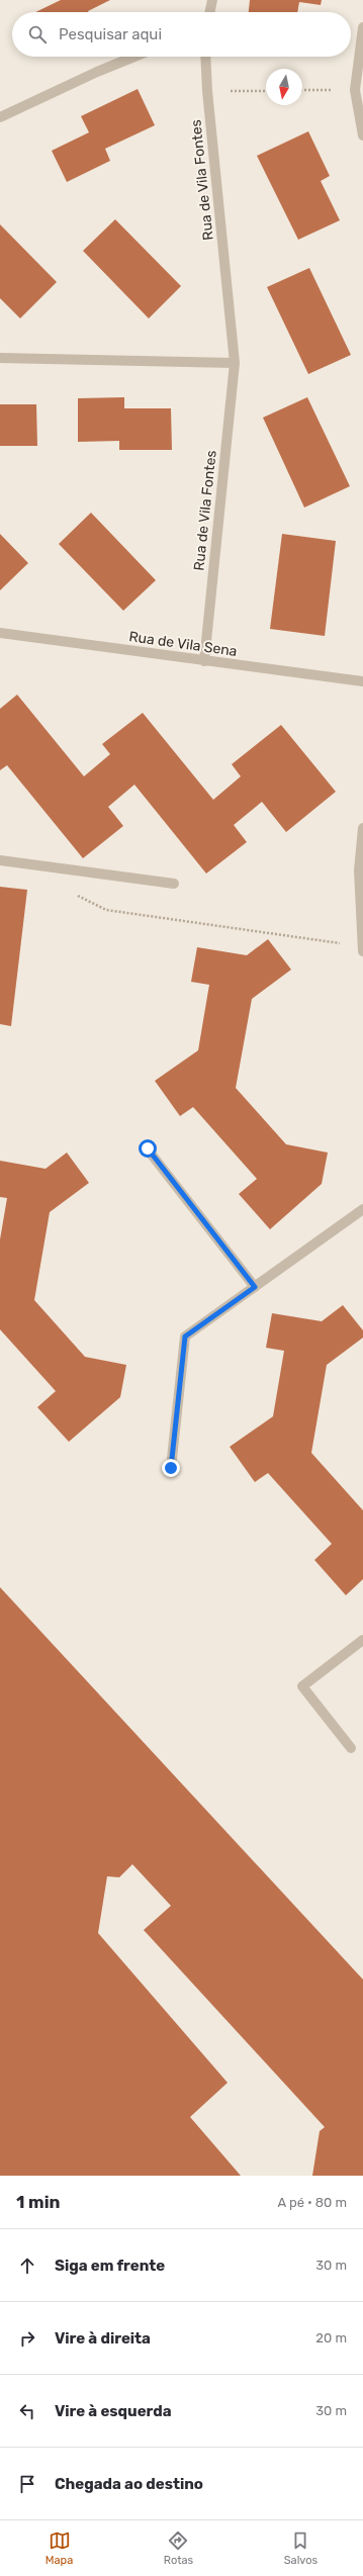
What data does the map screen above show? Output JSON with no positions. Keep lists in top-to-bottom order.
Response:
{
  "streets": {
    "street": ["Rua de Vila Fontes", "Rua de Vila Sena"]
  },
  "crossings": [
    ["Rua de Vila Fontes", "Rua de Vila Sena"]
  ],
  "north": "bottom",
  "page": {
    "search": "Pesquisar aqui",
    "heading": ["1 min", "A pé · 80 m"],
    "list": [
      ["Siga em frente", "30 m"],
      ["Vire à direita", "20 m"],
      ["Vire à esquerda", "30 m"],
      "Chegada ao destino"
    ],
    "nav": ["Mapa", "Rotas", "Salvos"]
  }
}
